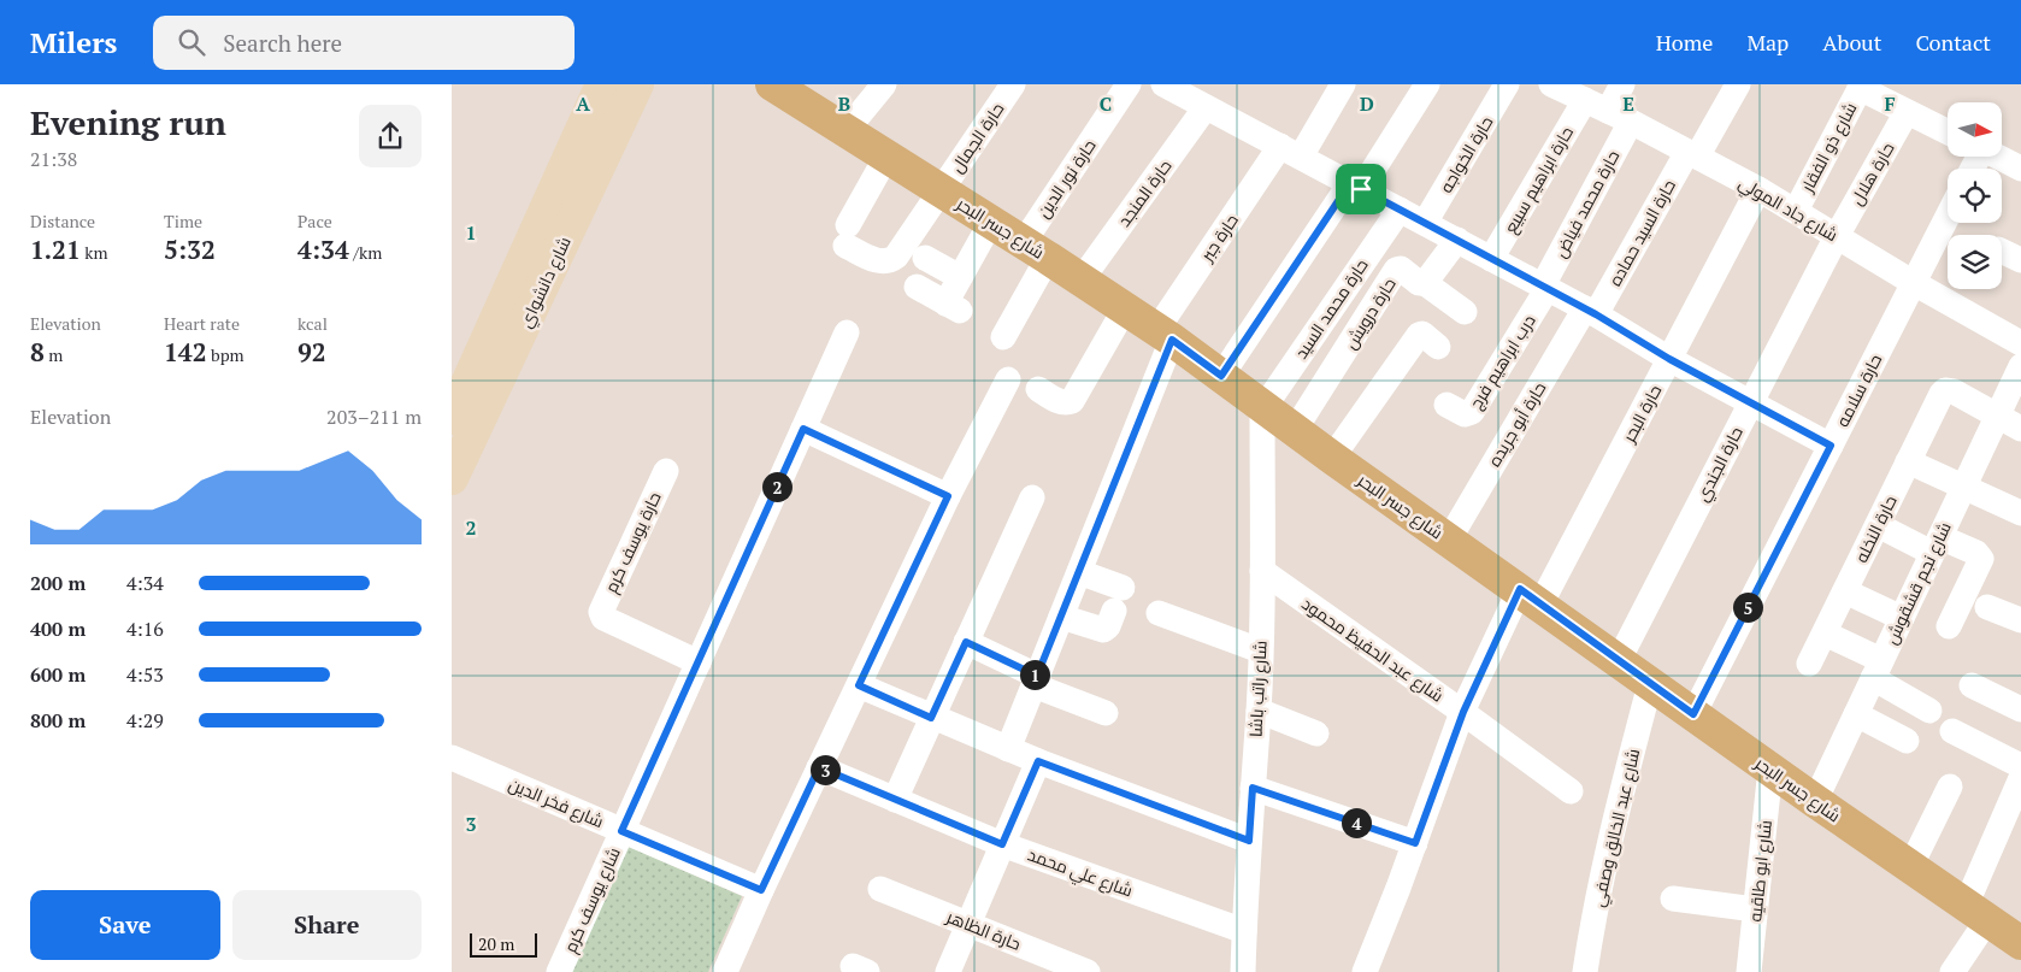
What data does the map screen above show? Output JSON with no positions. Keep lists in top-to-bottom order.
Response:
{
  "streets": {
    "main road": ["شارع جسر البحر"],
    "street": [
      "حارة الجمال",
      "شارع ذو الفقار",
      "حارة الخواجه",
      "حارة هلال",
      "حارة نور الدين",
      "حارة ابراهيم سبيع",
      "حارة المنجد",
      "حارة محمد فياض",
      "شارع جاد المولي",
      "حارة السيد حماده",
      "حارة جبر",
      "شارع دانشواي",
      "حارة محمد السيد",
      "حارة درويش",
      "درب ابراهيم فرج",
      "حارة سلامه",
      "حارة البحر",
      "حارة أبو جريده",
      "حارة الجندي",
      "حارة النخله",
      "حارة يوسف كرم",
      "شارع نجم قشقوش",
      "شارع عبد الحفيظ محمود",
      "شارع راتب باشا",
      "شارع فخر الدين",
      "شارع عبد الخالق وصفي",
      "شارع ابو طاقيه",
      "شارع علي محمد",
      "شارع يوسف كرم",
      "حارة الظاهر"
    ]
  },
  "crossings": [
    ["حارة الجمال", "شارع جسر البحر"],
    ["شارع ذو الفقار", "شارع جاد المولي"],
    ["حارة هلال", "شارع جاد المولي"],
    ["حارة هلال", "حارة الجندي"],
    ["حارة نور الدين", "شارع جسر البحر"],
    ["حارة ابراهيم سبيع", "شارع جاد المولي"],
    ["حارة المنجد", "شارع جسر البحر"],
    ["حارة محمد فياض", "شارع جاد المولي"],
    ["حارة محمد فياض", "درب ابراهيم فرج"],
    ["شارع جاد المولي", "حارة السيد حماده"],
    ["شارع جاد المولي", "حارة سلامه"],
    ["شارع جاد المولي", "حارة البحر"],
    ["شارع جاد المولي", "حارة الجندي"],
    ["شارع جسر البحر", "حارة جبر"],
    ["شارع جسر البحر", "حارة محمد السيد"],
    ["شارع جسر البحر", "حارة درويش"],
    ["شارع جسر البحر", "حارة سلامه"],
    ["شارع جسر البحر", "حارة البحر"],
    ["شارع جسر البحر", "حارة أبو جريده"],
    ["شارع جسر البحر", "حارة الجندي"],
    ["شارع جسر البحر", "شارع نجم قشقوش"],
    ["شارع جسر البحر", "شارع راتب باشا"],
    ["شارع جسر البحر", "شارع عبد الخالق وصفي"],
    ["شارع جسر البحر", "شارع ابو طاقيه"],
    ["حارة السيد حماده", "حارة أبو جريده"],
    ["حارة محمد السيد", "شارع راتب باشا"],
    ["حارة البحر", "شارع عبد الحفيظ محمود"],
    ["حارة النخله", "شارع نجم قشقوش"],
    ["حارة يوسف كرم", "شارع يوسف كرم"],
    ["شارع عبد الحفيظ محمود", "شارع راتب باشا"],
    ["شارع راتب باشا", "شارع علي محمد"],
    ["شارع فخر الدين", "شارع يوسف كرم"]
  ],
  "scale_bar": "20 m",
  "north": "right",
  "page": {
    "header": "Milers",
    "search": "Search here",
    "nav": [
      "Home",
      "Map",
      "About",
      "Contact"
    ],
    "heading": ["Evening run", "21:38"],
    "stats": [
      ["Distance", "1.21 km"],
      ["Time", "5:32"],
      ["Pace", "4:34 /km"],
      ["Elevation", "8 m"],
      ["Heart rate", "142 bpm"],
      ["kcal", "92"]
    ],
    "chart": ["Elevation", "203–211 m"],
    "pins": [
      "2",
      "5",
      "1",
      "3",
      "4"
    ],
    "list": [
      {
        "name": "200 m",
        "note": "4:34"
      },
      {
        "name": "400 m",
        "note": "4:16"
      },
      {
        "name": "600 m",
        "note": "4:53"
      },
      {
        "name": "800 m",
        "note": "4:29"
      }
    ],
    "buttons": ["Save", "Share"],
    "scale": "20 m"
  },
  "grid": {
    "columns": [
      "A",
      "B",
      "C",
      "D",
      "E",
      "F"
    ],
    "rows": ["1", "2", "3"]
  }
}
